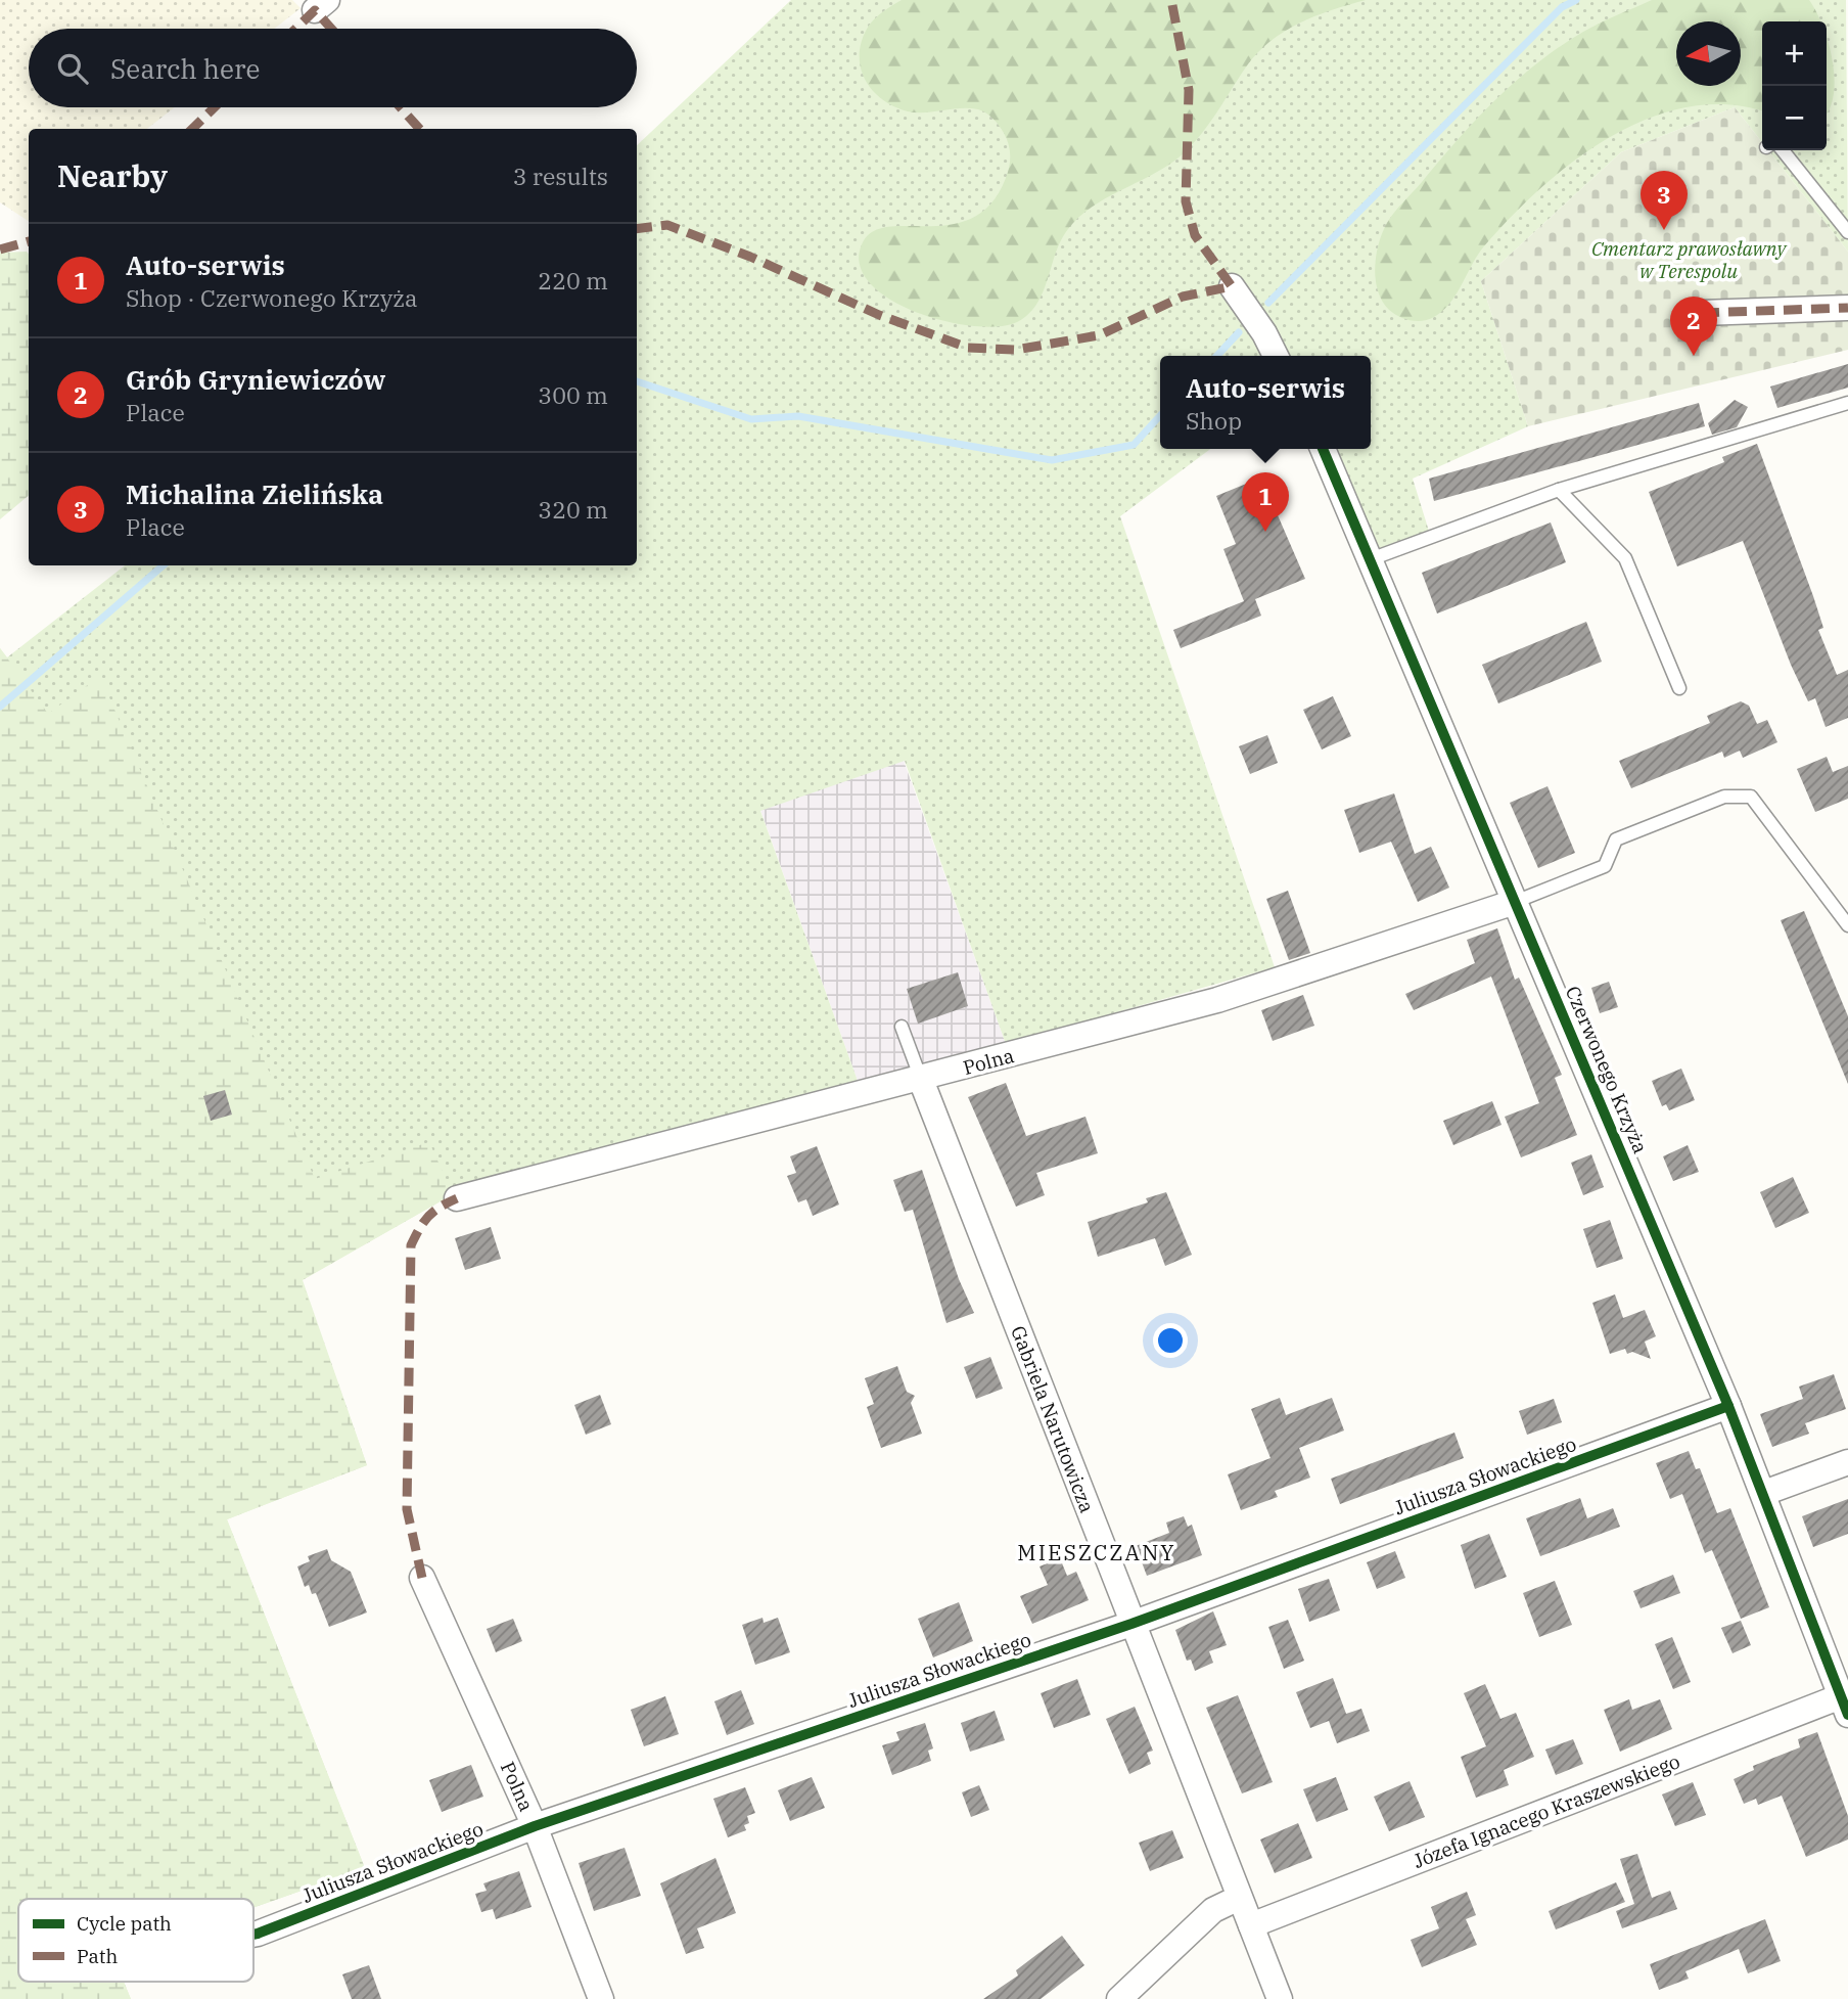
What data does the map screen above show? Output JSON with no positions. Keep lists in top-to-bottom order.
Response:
{
  "streets": {
    "street": [
      "Polna",
      "Czerwonego Krzyża",
      "Gabriela Narutowicza",
      "Juliusza Słowackiego",
      "Józefa Ignacego Kraszewskiego"
    ]
  },
  "crossings": [
    ["Polna", "Czerwonego Krzyża"],
    ["Polna", "Gabriela Narutowicza"],
    ["Polna", "Juliusza Słowackiego"],
    ["Czerwonego Krzyża", "Juliusza Słowackiego"],
    ["Czerwonego Krzyża", "Józefa Ignacego Kraszewskiego"],
    ["Gabriela Narutowicza", "Juliusza Słowackiego"],
    ["Gabriela Narutowicza", "Józefa Ignacego Kraszewskiego"]
  ],
  "districts": ["MIESZCZANY"],
  "parks": ["Cmentarz prawosławny w Terespolu"],
  "legend": ["Cycle path", "Path"],
  "north": "left",
  "page": {
    "map_buttons": ["+", "−"],
    "search": "Search here",
    "heading": ["Nearby", "3 results"],
    "pins": ["3", "2", "1"],
    "list": [
      {
        "mark": "1",
        "name": "Auto-serwis",
        "note": "Shop · Czerwonego Krzyża",
        "value": "220 m"
      },
      {
        "mark": "2",
        "name": "Grób Gryniewiczów",
        "note": "Place",
        "value": "300 m"
      },
      {
        "mark": "3",
        "name": "Michalina Zielińska",
        "note": "Place",
        "value": "320 m"
      }
    ],
    "popup": ["Auto-serwis", "Shop"]
  }
}
